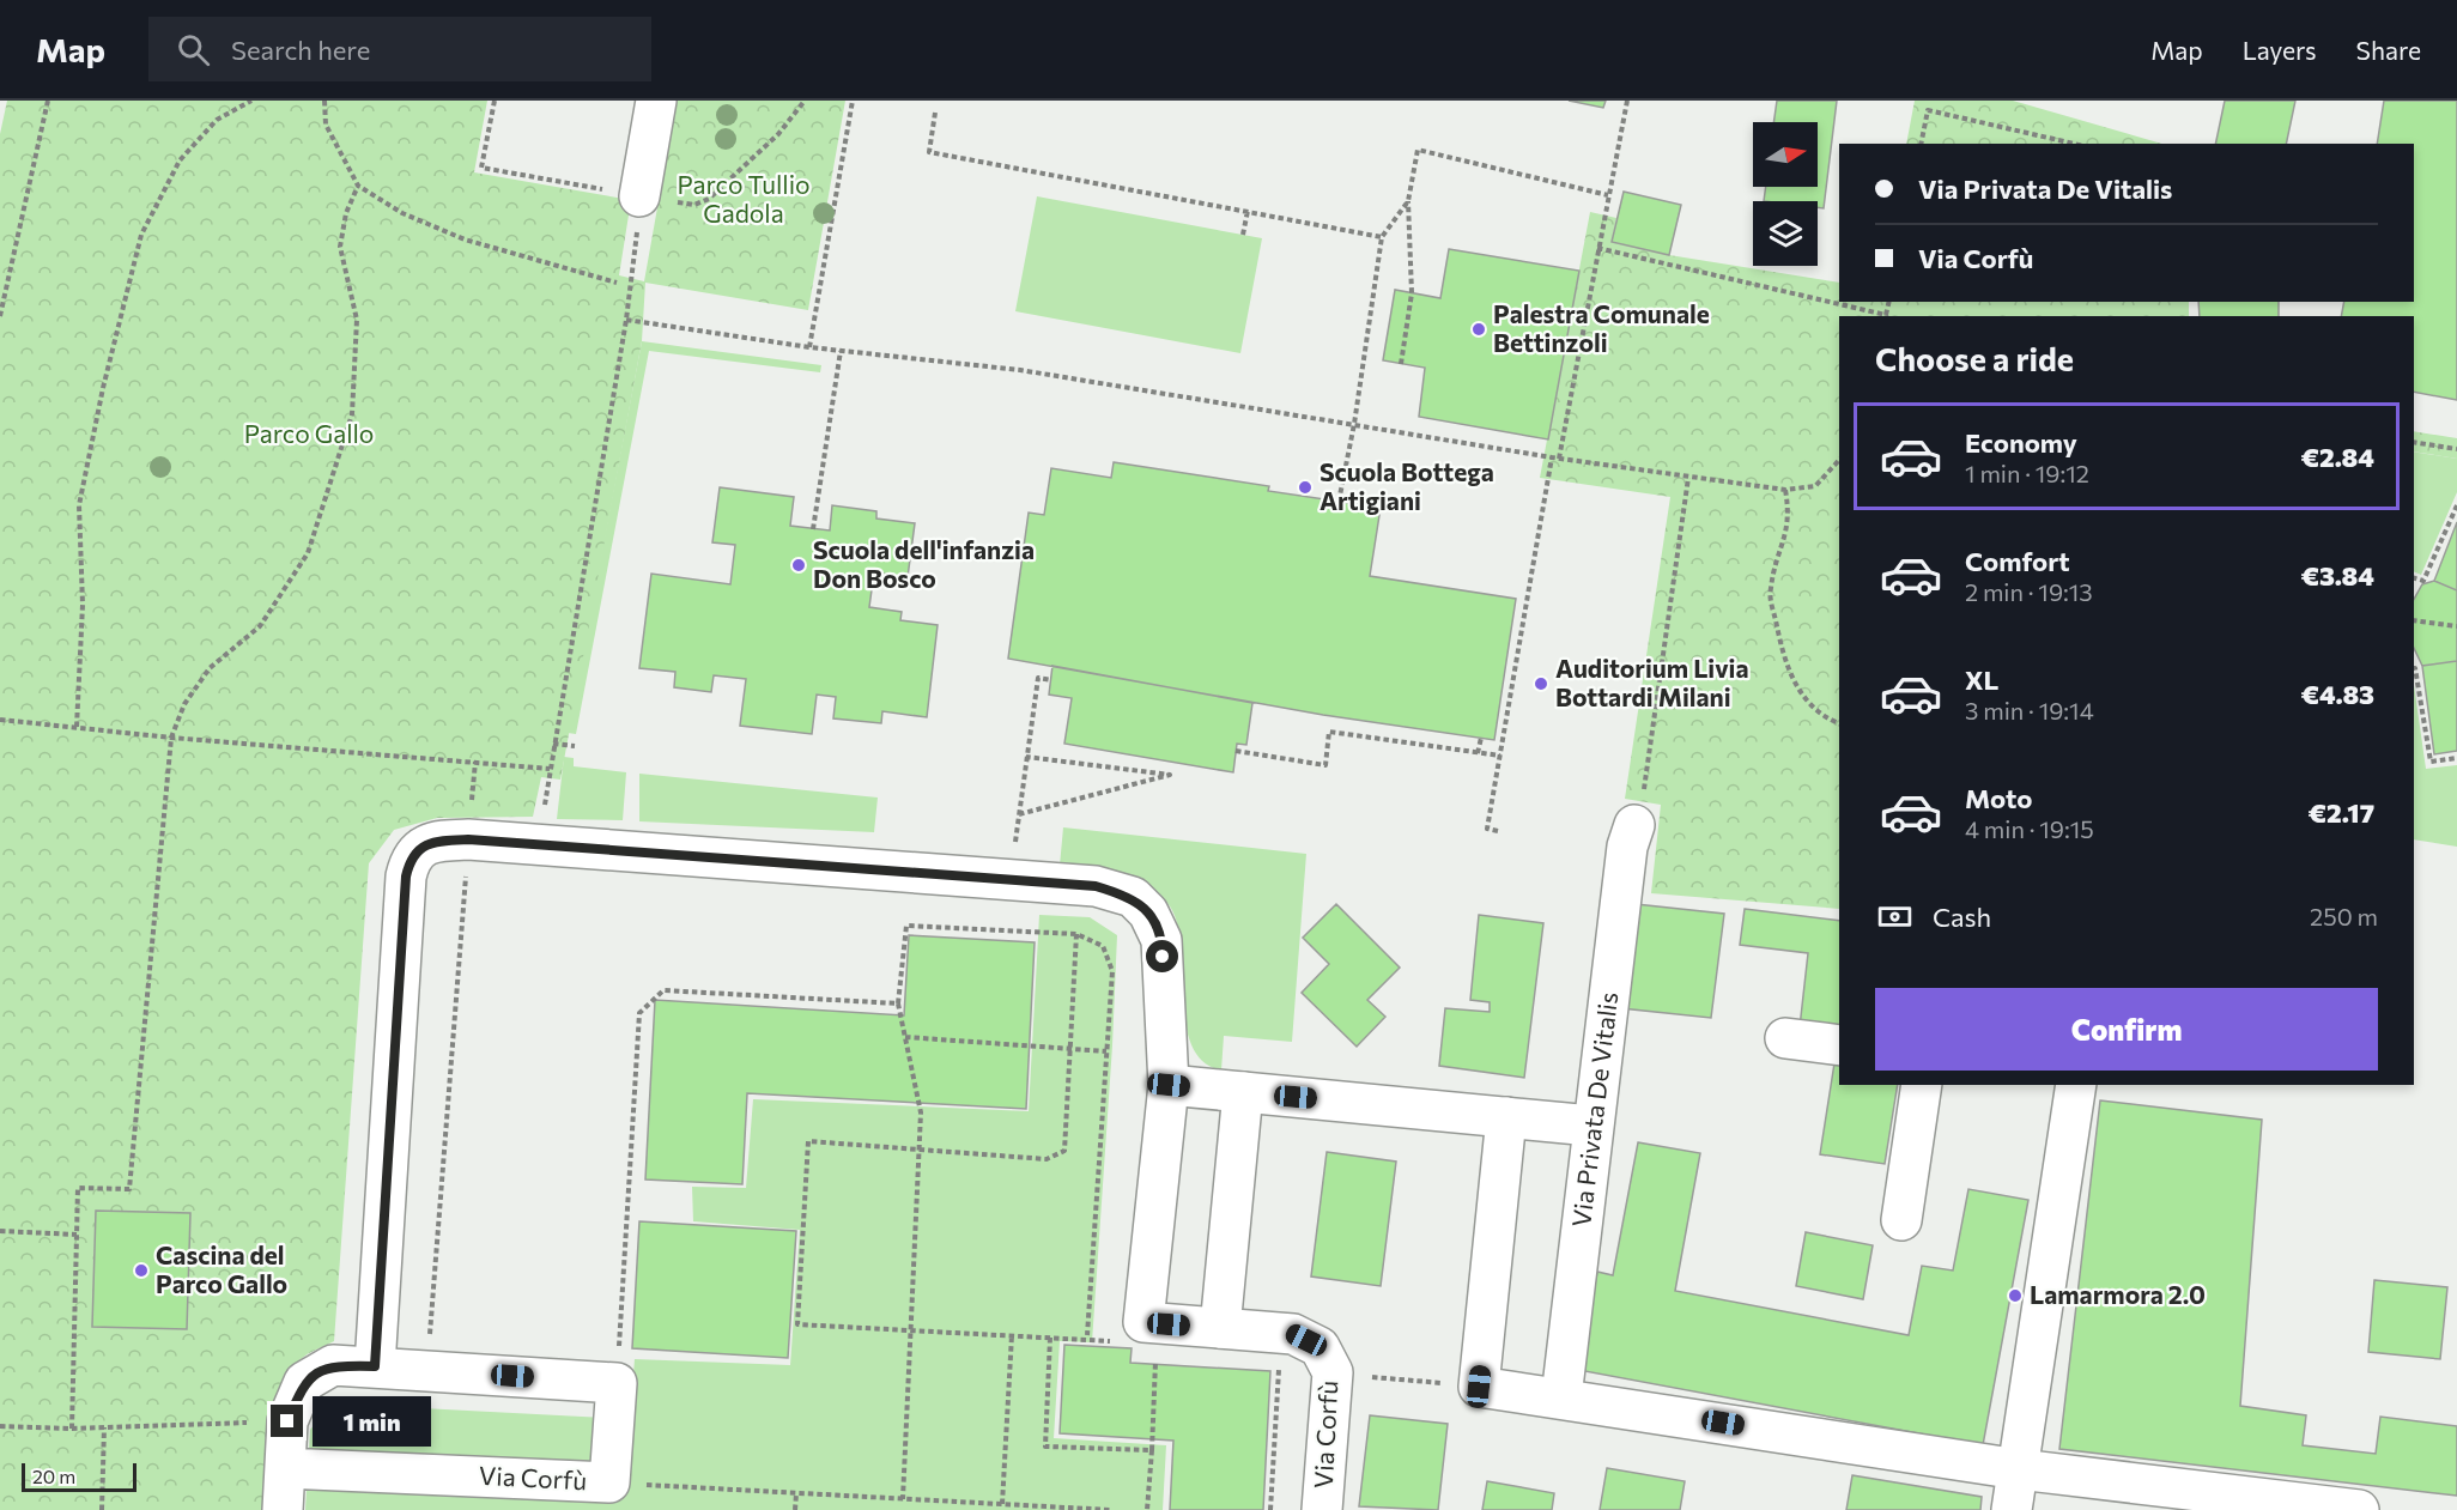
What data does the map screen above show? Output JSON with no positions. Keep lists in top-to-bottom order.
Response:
{
  "streets": {
    "street": ["Via Privata De Vitalis", "Via Corfù"]
  },
  "parks": ["Parco Tullio Gadola", "Parco Gallo"],
  "places": [
    "Palestra Comunale Bettinzoli",
    "Scuola Bottega Artigiani",
    "Scuola dell'infanzia Don Bosco",
    "Auditorium Livia Bottardi Milani",
    "Cascina del Parco Gallo",
    "Lamarmora 2.0"
  ],
  "scale_bar": "20 m",
  "north": "right",
  "page": {
    "header": "Map",
    "search": "Search here",
    "nav": ["Map", "Layers", "Share"],
    "banner": ["Via Privata De Vitalis", "Via Corfù"],
    "heading": "Choose a ride",
    "list": [
      {
        "name": "Economy",
        "note": "1 min · 19:12",
        "value": "€2.84"
      },
      {
        "name": "Comfort",
        "note": "2 min · 19:13",
        "value": "€3.84"
      },
      {
        "name": "XL",
        "note": "3 min · 19:14",
        "value": "€4.83"
      },
      {
        "name": "Moto",
        "note": "4 min · 19:15",
        "value": "€2.17"
      }
    ],
    "pay": ["Cash", "250 m"],
    "buttons": "Confirm",
    "bubble": "1 min",
    "scale": "20 m"
  }
}
